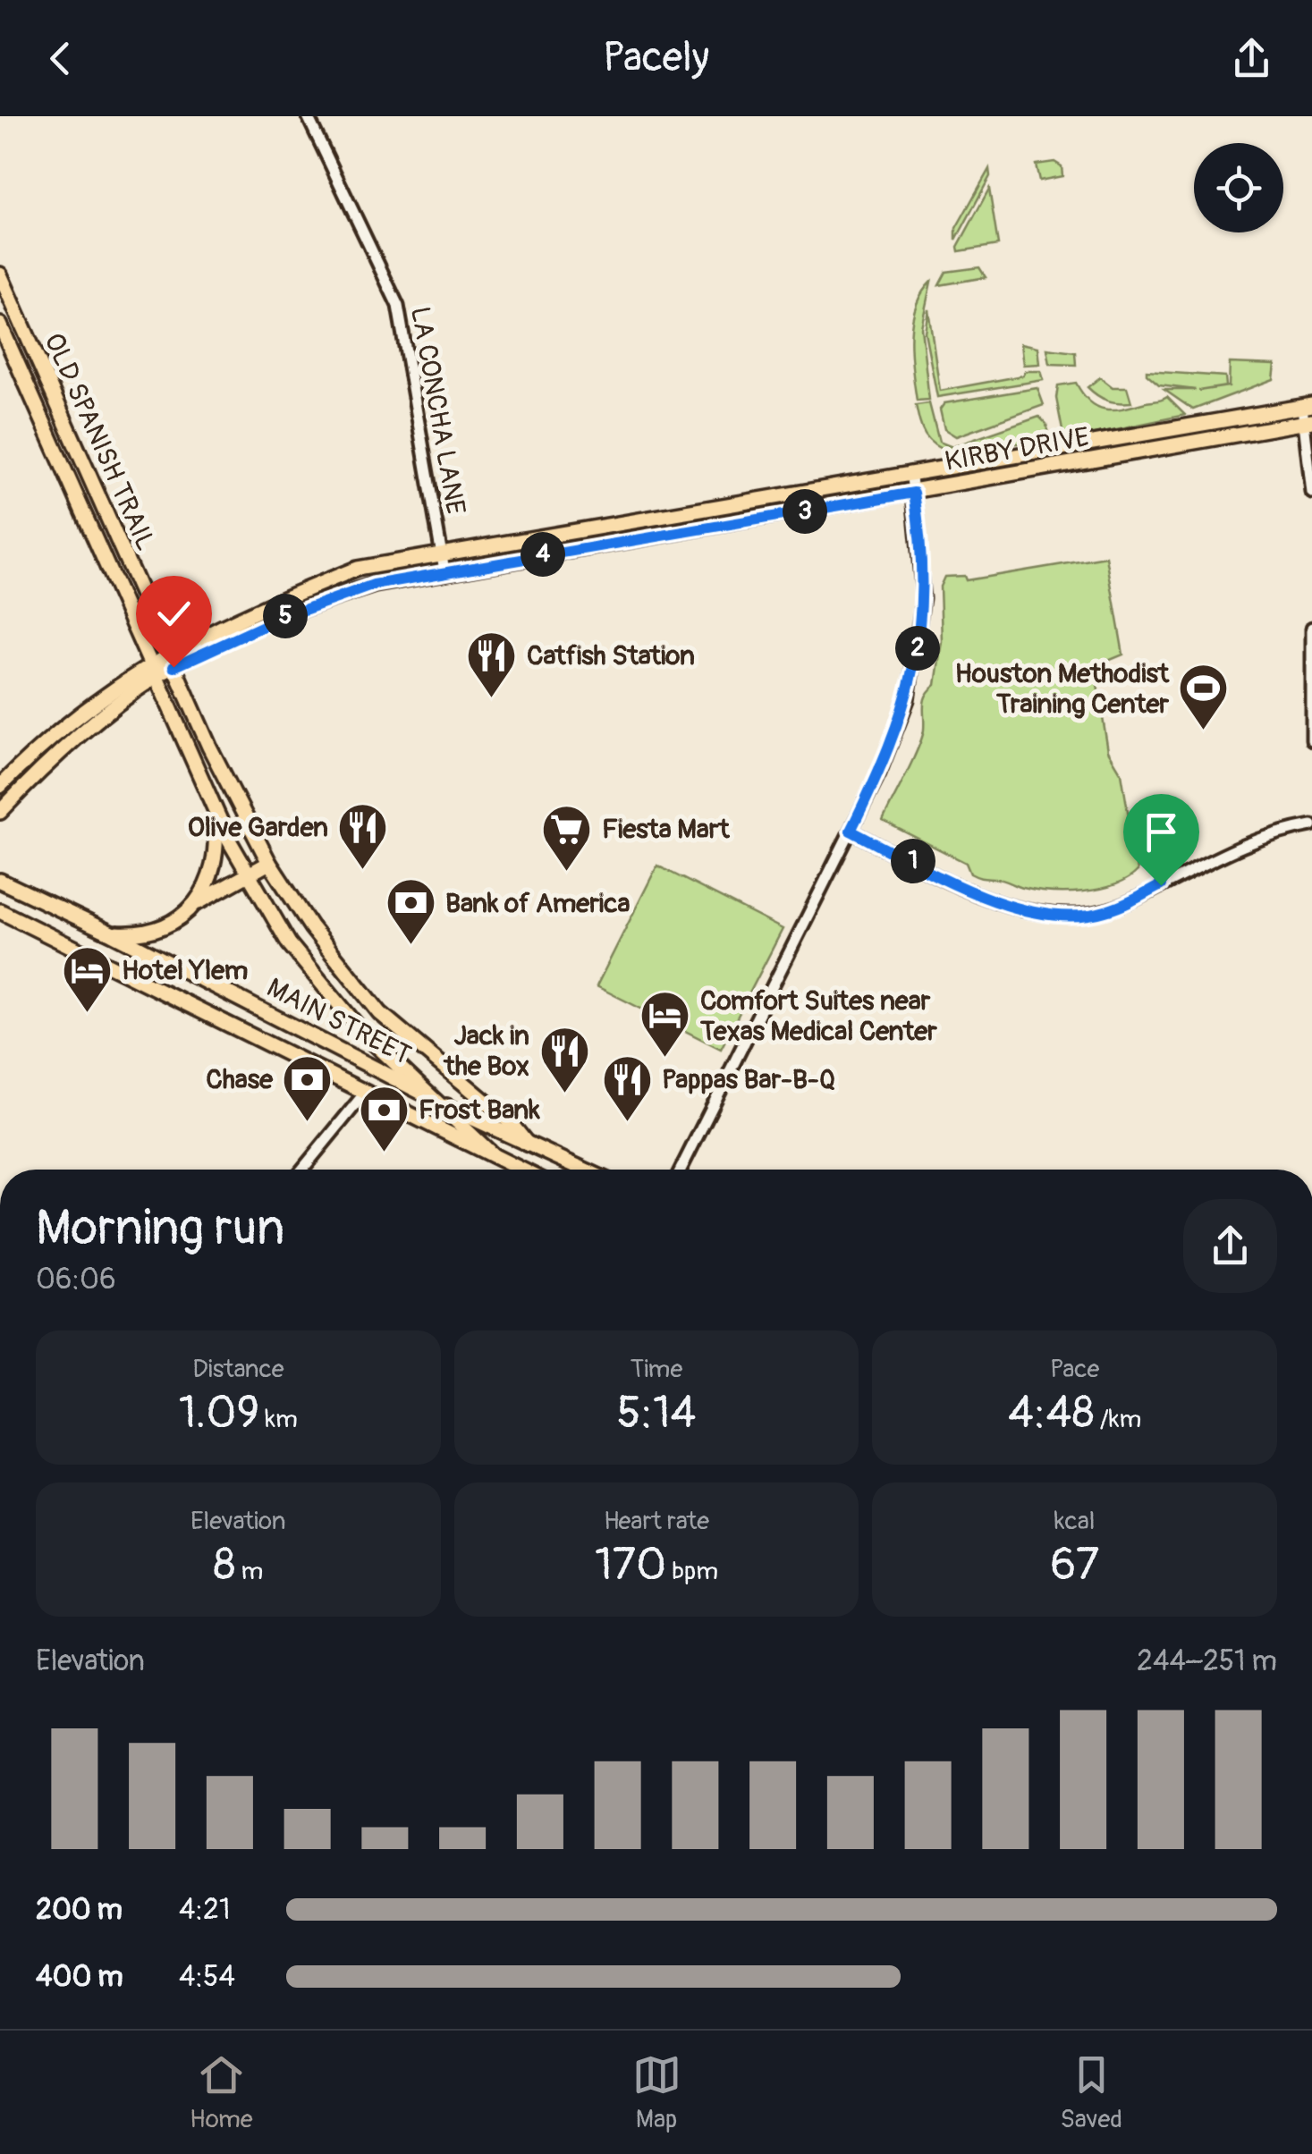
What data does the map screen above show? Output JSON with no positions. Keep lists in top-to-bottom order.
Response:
{
  "streets": {
    "main road": ["OLD SPANISH TRAIL", "KIRBY DRIVE", "MAIN STREET"],
    "street": ["LA CONCHA LANE"]
  },
  "crossings": [
    ["LA CONCHA LANE", "KIRBY DRIVE"],
    ["OLD SPANISH TRAIL", "KIRBY DRIVE"],
    ["OLD SPANISH TRAIL", "MAIN STREET"]
  ],
  "places": {
    "restaurant": [
      "Catfish Station",
      "Olive Garden",
      "Jack in the Box",
      "Pappas Bar-B-Q"
    ],
    "sports": ["Houston Methodist Training Center"],
    "supermarket": ["Fiesta Mart"],
    "bank": ["Bank of America", "Chase", "Frost Bank"],
    "hotel": ["Hotel Ylem", "Comfort Suites near Texas Medical Center"]
  },
  "page": {
    "header": "Pacely",
    "pins": [
      "3",
      "4",
      "5",
      "2",
      "1"
    ],
    "heading": ["Morning run", "06:06"],
    "stats": [
      ["Distance", "1.09 km"],
      ["Time", "5:14"],
      ["Pace", "4:48 /km"],
      ["Elevation", "8 m"],
      ["Heart rate", "170 bpm"],
      ["kcal", "67"]
    ],
    "chart": ["Elevation", "244–251 m"],
    "list": [
      {
        "name": "200 m",
        "note": "4:21"
      },
      {
        "name": "400 m",
        "note": "4:54"
      }
    ],
    "tabs": ["Home", "Map", "Saved"]
  }
}
